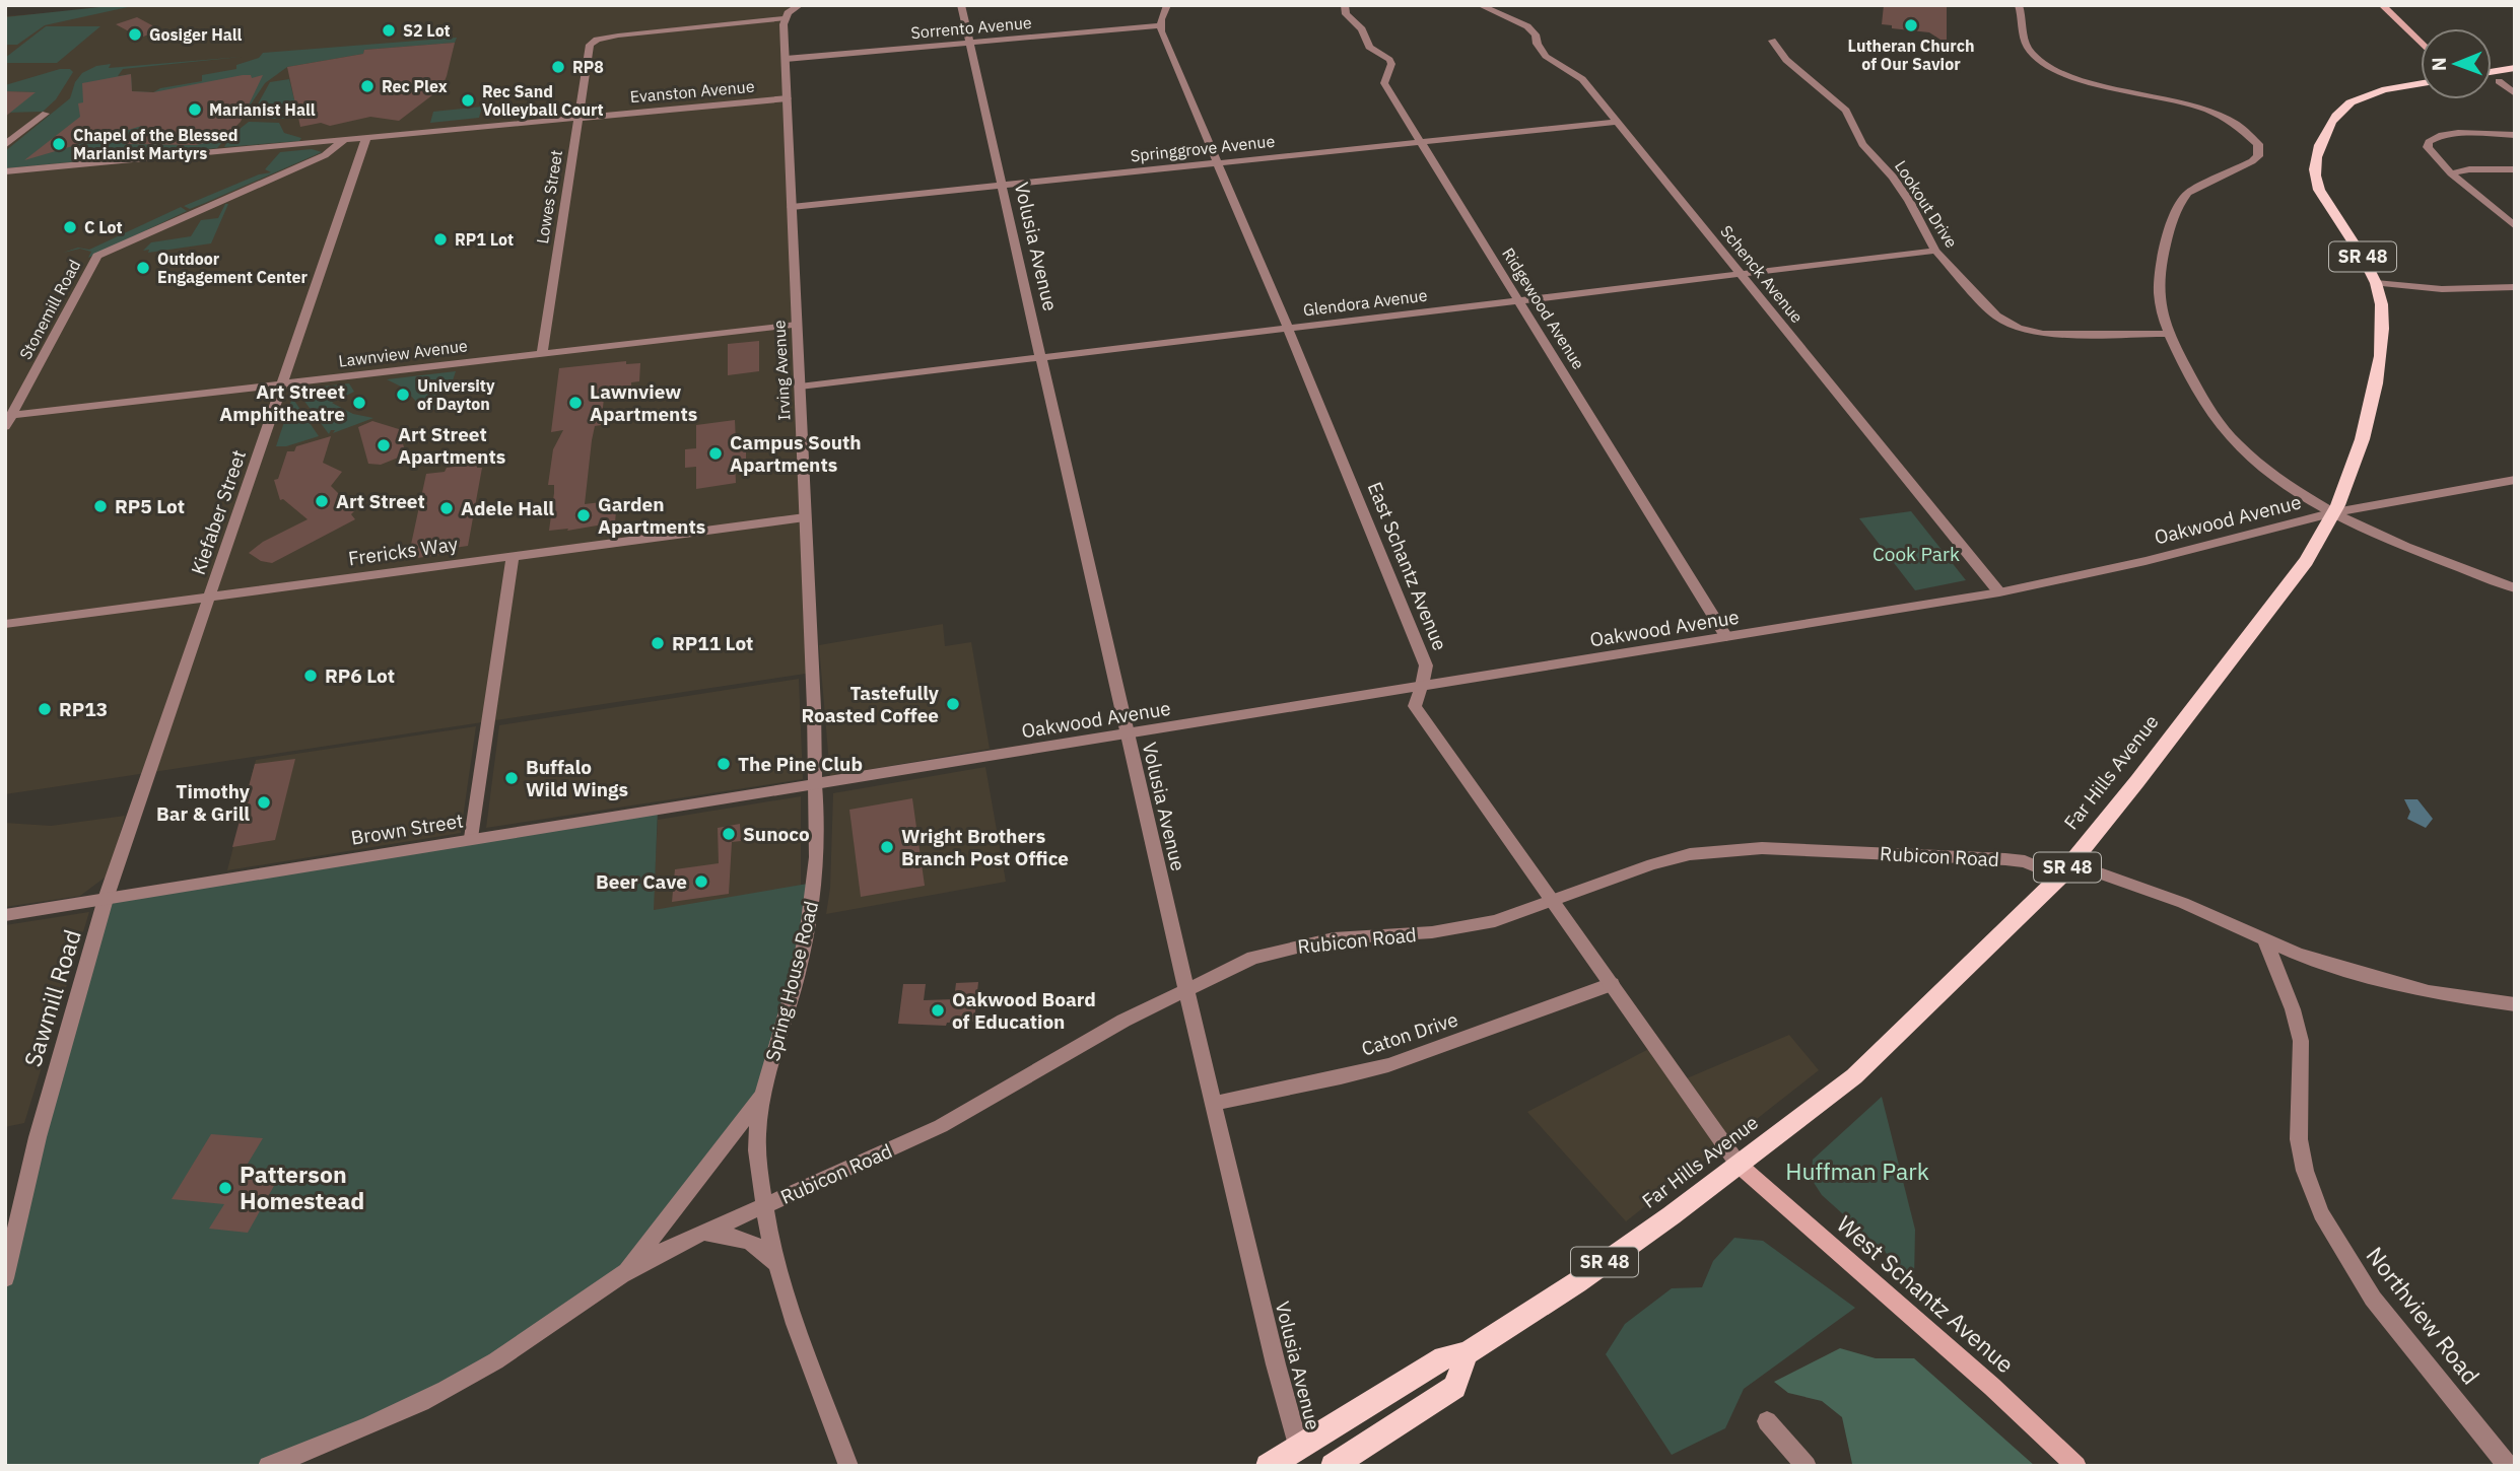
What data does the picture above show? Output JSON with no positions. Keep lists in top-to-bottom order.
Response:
{
  "streets": {
    "main road": ["SR 48", "Far Hills Avenue", "West Schantz Avenue"],
    "street": [
      "Sorrento Avenue",
      "Evanston Avenue",
      "Springgrove Avenue",
      "Lowes Street",
      "Lookout Drive",
      "Volusia Avenue",
      "Schenck Avenue",
      "Glendora Avenue",
      "Ridgewood Avenue",
      "Stonemill Road",
      "Lawnview Avenue",
      "Irving Avenue",
      "Kiefaber Street",
      "Oakwood Avenue",
      "Frericks Way",
      "East Schantz Avenue",
      "Brown Street",
      "Rubicon Road",
      "Spring House Road",
      "Sawmill Road",
      "Caton Drive",
      "Northview Road"
    ]
  },
  "crossings": [
    ["Sorrento Avenue", "Volusia Avenue"],
    ["Sorrento Avenue", "Irving Avenue"],
    ["Sorrento Avenue", "East Schantz Avenue"],
    ["Evanston Avenue", "Lowes Street"],
    ["Evanston Avenue", "Stonemill Road"],
    ["Evanston Avenue", "Irving Avenue"],
    ["Evanston Avenue", "Kiefaber Street"],
    ["Springgrove Avenue", "Volusia Avenue"],
    ["Springgrove Avenue", "Schenck Avenue"],
    ["Springgrove Avenue", "Ridgewood Avenue"],
    ["Springgrove Avenue", "Irving Avenue"],
    ["Springgrove Avenue", "East Schantz Avenue"],
    ["Lowes Street", "Lawnview Avenue"],
    ["Lowes Street", "Irving Avenue"],
    ["Lookout Drive", "Glendora Avenue"],
    ["Volusia Avenue", "Glendora Avenue"],
    ["Volusia Avenue", "Oakwood Avenue"],
    ["Volusia Avenue", "Far Hills Avenue"],
    ["Volusia Avenue", "Rubicon Road"],
    ["Volusia Avenue", "Caton Drive"],
    ["Schenck Avenue", "Glendora Avenue"],
    ["Schenck Avenue", "Oakwood Avenue"],
    ["Glendora Avenue", "Ridgewood Avenue"],
    ["Glendora Avenue", "Irving Avenue"],
    ["Glendora Avenue", "East Schantz Avenue"],
    ["Ridgewood Avenue", "Oakwood Avenue"],
    ["Stonemill Road", "Lawnview Avenue"],
    ["Lawnview Avenue", "Irving Avenue"],
    ["Lawnview Avenue", "Kiefaber Street"],
    ["Irving Avenue", "Oakwood Avenue"],
    ["Irving Avenue", "Frericks Way"],
    ["Irving Avenue", "Brown Street"],
    ["Irving Avenue", "Spring House Road"],
    ["Kiefaber Street", "Frericks Way"],
    ["Kiefaber Street", "Brown Street"],
    ["Kiefaber Street", "Sawmill Road"],
    ["Oakwood Avenue", "East Schantz Avenue"],
    ["Oakwood Avenue", "Far Hills Avenue"],
    ["Oakwood Avenue", "Brown Street"],
    ["Oakwood Avenue", "Spring House Road"],
    ["East Schantz Avenue", "Far Hills Avenue"],
    ["East Schantz Avenue", "Rubicon Road"],
    ["East Schantz Avenue", "Caton Drive"],
    ["East Schantz Avenue", "West Schantz Avenue"],
    ["Far Hills Avenue", "Rubicon Road"],
    ["Far Hills Avenue", "West Schantz Avenue"],
    ["Brown Street", "Spring House Road"],
    ["Brown Street", "Sawmill Road"],
    ["Rubicon Road", "Spring House Road"],
    ["Rubicon Road", "Northview Road"]
  ],
  "parks": ["Cook Park", "Huffman Park"],
  "places": [
    "Lutheran Church of Our Savior",
    "S2 Lot",
    "Gosiger Hall",
    "RP8",
    "Rec Plex",
    "Rec Sand Volleyball Court",
    "Marianist Hall",
    "Chapel of the Blessed Marianist Martyrs",
    "C Lot",
    "RP1 Lot",
    "Outdoor Engagement Center",
    "University of Dayton",
    "Art Street Amphitheatre",
    "Lawnview Apartments",
    "Art Street Apartments",
    "Campus South Apartments",
    "Art Street",
    "RP5 Lot",
    "Adele Hall",
    "Garden Apartments",
    "RP11 Lot",
    "RP6 Lot",
    "Tastefully Roasted Coffee",
    "RP13",
    "The Pine Club",
    "Buffalo Wild Wings",
    "Timothy Bar & Grill",
    "Sunoco",
    "Wright Brothers Branch Post Office",
    "Beer Cave",
    "Oakwood Board of Education",
    "Patterson Homestead"
  ],
  "north": "left"
}
